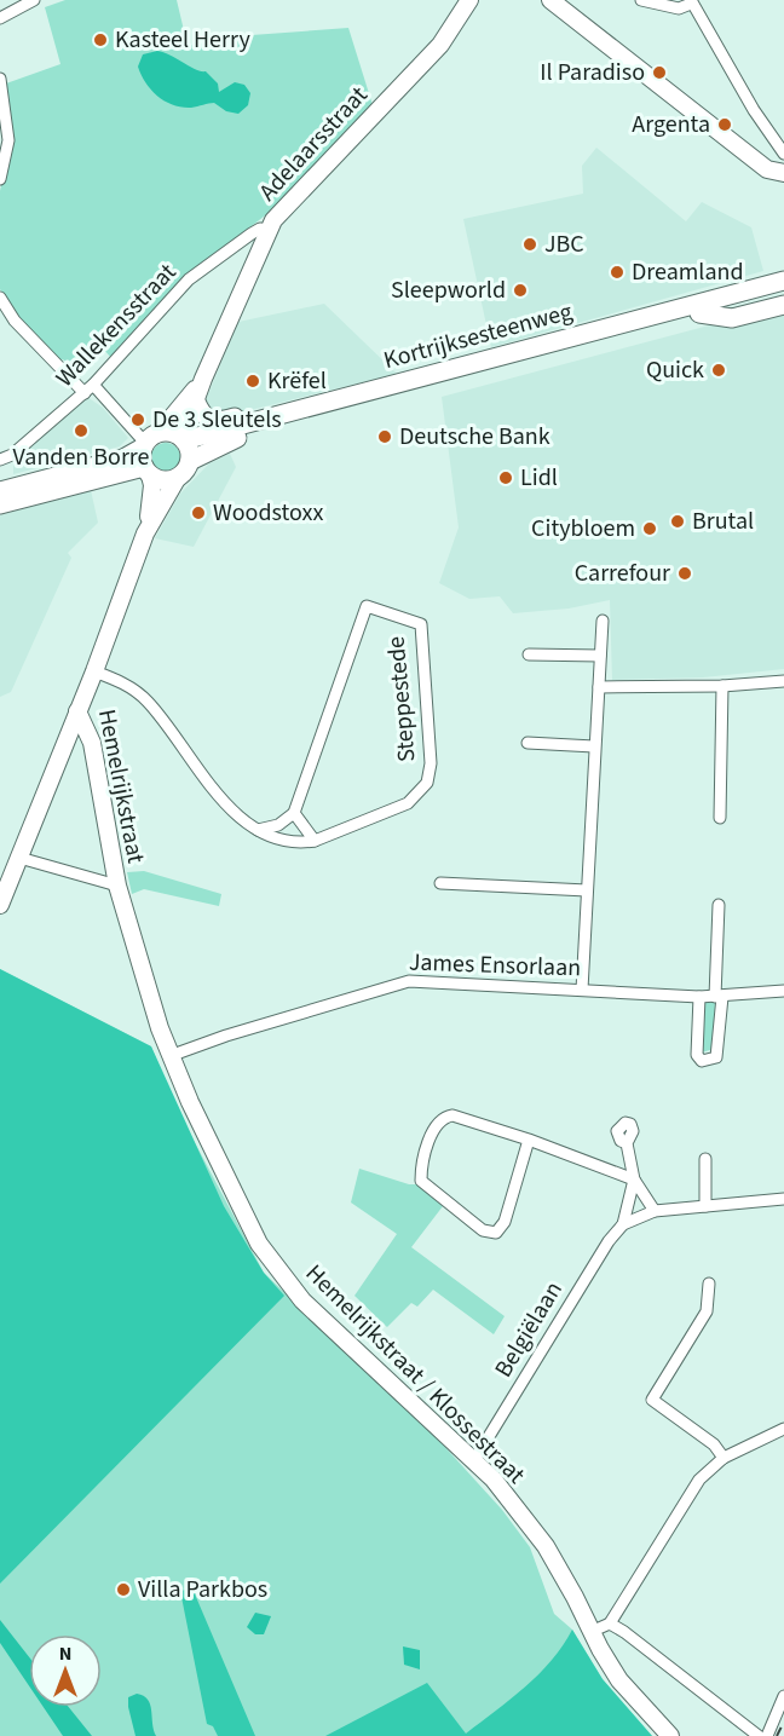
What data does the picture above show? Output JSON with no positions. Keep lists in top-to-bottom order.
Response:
{
  "streets": {
    "main road": ["Kortrijksesteenweg"],
    "street": [
      "Adelaarsstraat",
      "Wallekensstraat",
      "Steppestede",
      "Hemelrijkstraat",
      "James Ensorlaan",
      "Belgiëlaan",
      "Hemelrijkstraat / Klossestraat"
    ]
  },
  "crossings": [
    ["Adelaarsstraat", "Wallekensstraat"],
    ["Adelaarsstraat", "Kortrijksesteenweg"],
    ["Adelaarsstraat", "Hemelrijkstraat"],
    ["Kortrijksesteenweg", "Hemelrijkstraat"],
    ["Steppestede", "Hemelrijkstraat"],
    ["Hemelrijkstraat", "Hemelrijkstraat / Klossestraat"],
    ["James Ensorlaan", "Hemelrijkstraat / Klossestraat"],
    ["Belgiëlaan", "Hemelrijkstraat / Klossestraat"]
  ],
  "places": [
    "Kasteel Herry",
    "Il Paradiso",
    "Argenta",
    "JBC",
    "Dreamland",
    "Sleepworld",
    "Quick",
    "Krëfel",
    "De 3 Sleutels",
    "Vanden Borre",
    "Deutsche Bank",
    "Lidl",
    "Woodstoxx",
    "Brutal",
    "Citybloem",
    "Carrefour",
    "Villa Parkbos"
  ],
  "north": "top"
}
